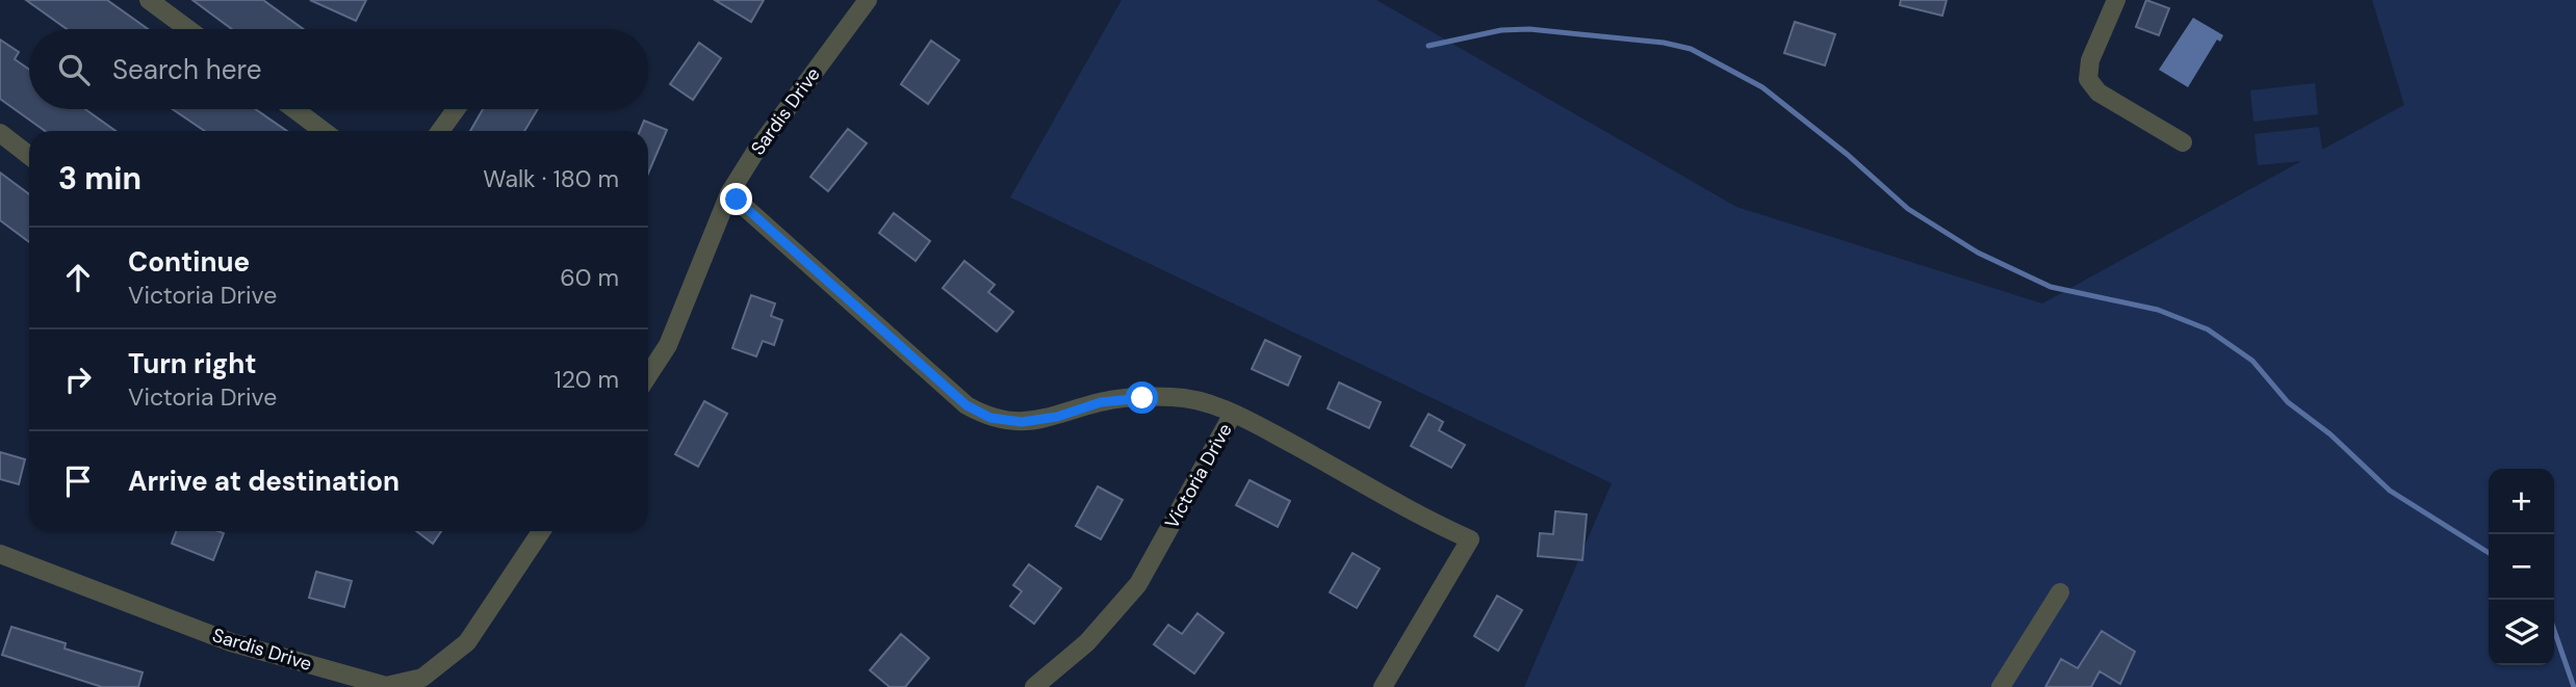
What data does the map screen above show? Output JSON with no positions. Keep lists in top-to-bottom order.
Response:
{
  "streets": {
    "street": ["Sardis Drive", "Victoria Drive"]
  },
  "crossings": [
    ["Sardis Drive", "Victoria Drive"]
  ],
  "page": {
    "search": "Search here",
    "heading": ["3 min", "Walk · 180 m"],
    "list": [
      ["Continue", "Victoria Drive", "60 m"],
      ["Turn right", "Victoria Drive", "120 m"],
      "Arrive at destination"
    ],
    "map_buttons": ["+", "−"]
  }
}
